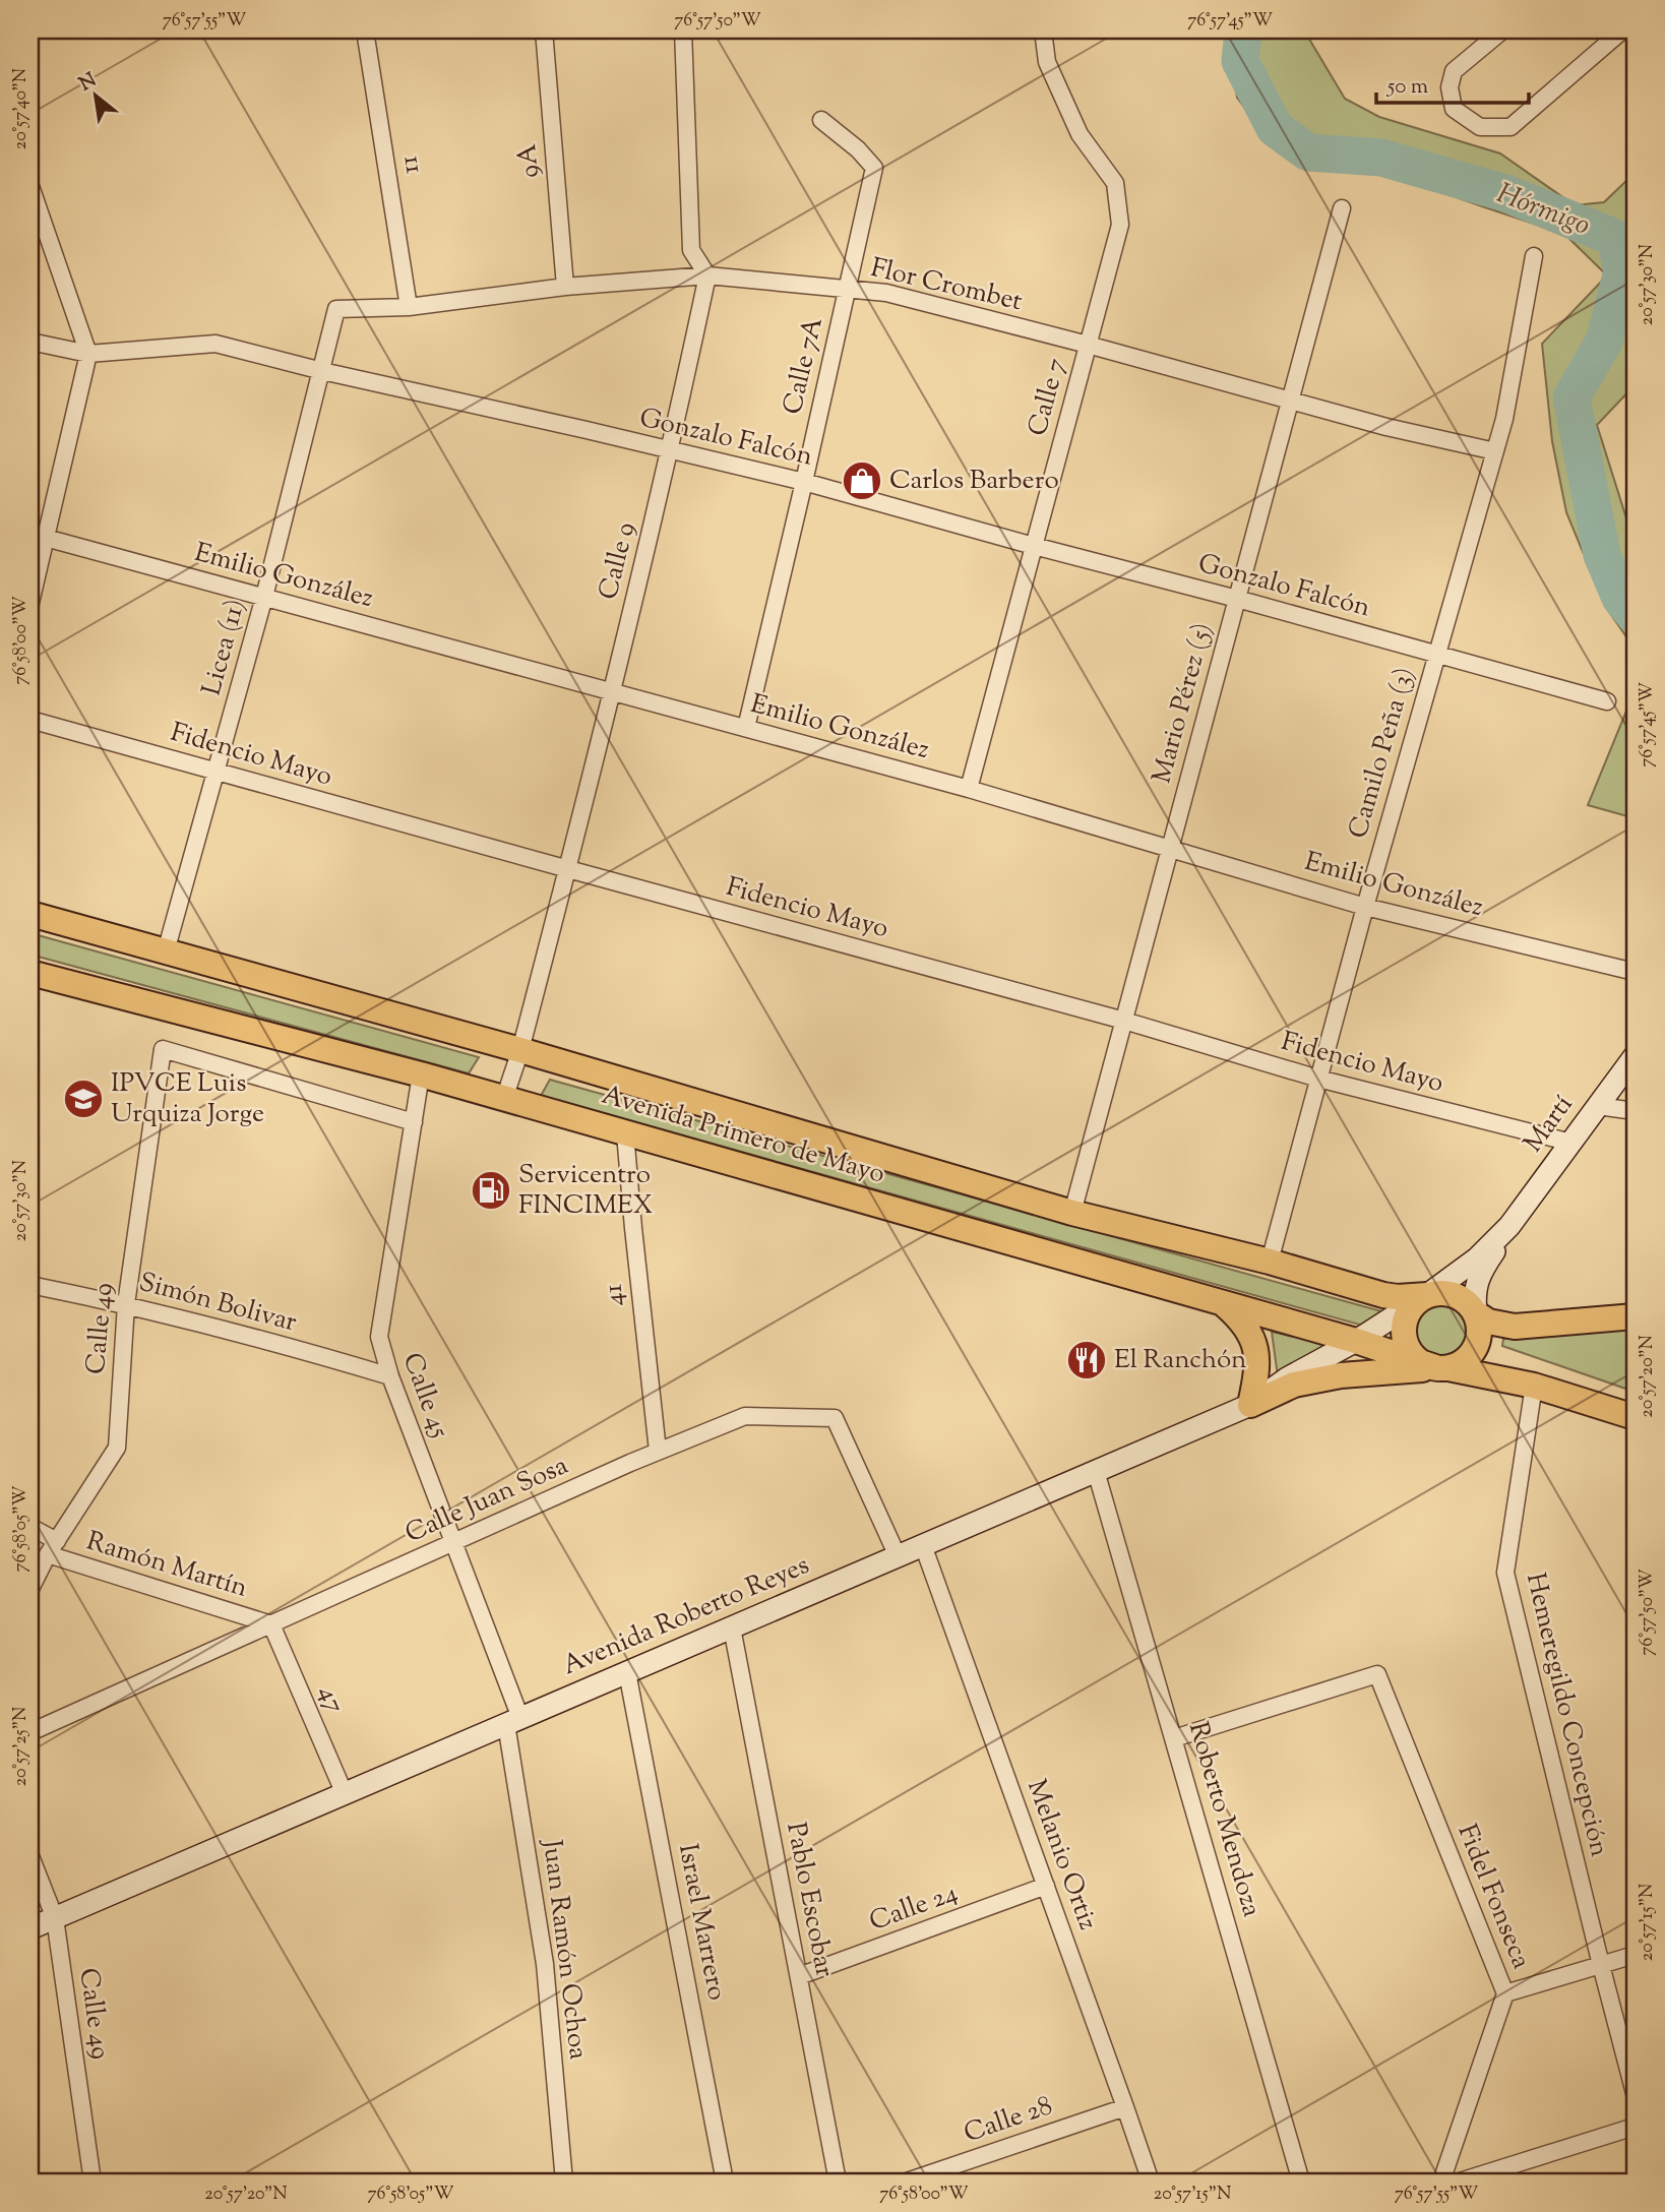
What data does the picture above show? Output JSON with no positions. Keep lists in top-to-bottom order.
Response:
{
  "streets": {
    "main road": ["Martí", "Avenida Primero de Mayo", "Avenida Roberto Reyes"],
    "street": [
      "9A",
      "11",
      "Flor Crombet",
      "Calle 7A",
      "Calle 7",
      "Gonzalo Falcón",
      "Calle 9",
      "Emilio González",
      "Licea (11)",
      "Mario Pérez (5)",
      "Camilo Peña (3)",
      "Fidencio Mayo",
      "41",
      "Simón Bolivar",
      "Calle 49",
      "Calle 45",
      "Calle Juan Sosa",
      "Ramón Martín",
      "47",
      "Hemeregildo Concepción",
      "Roberto Mendoza",
      "Melanio Ortiz",
      "Fidel Fonseca",
      "Pablo Escobar",
      "Calle 24",
      "Israel Marrero",
      "Juan Ramón Ochoa",
      "Calle 28"
    ]
  },
  "crossings": [
    ["9A", "Flor Crombet"],
    ["11", "Flor Crombet"],
    ["Flor Crombet", "Calle 7A"],
    ["Flor Crombet", "Calle 7"],
    ["Flor Crombet", "Calle 9"],
    ["Flor Crombet", "Licea (11)"],
    ["Flor Crombet", "Mario Pérez (5)"],
    ["Flor Crombet", "Camilo Peña (3)"],
    ["Calle 7A", "Gonzalo Falcón"],
    ["Calle 7A", "Emilio González"],
    ["Calle 7", "Gonzalo Falcón"],
    ["Calle 7", "Emilio González"],
    ["Gonzalo Falcón", "Calle 9"],
    ["Gonzalo Falcón", "Licea (11)"],
    ["Gonzalo Falcón", "Mario Pérez (5)"],
    ["Gonzalo Falcón", "Camilo Peña (3)"],
    ["Calle 9", "Emilio González"],
    ["Calle 9", "Fidencio Mayo"],
    ["Calle 9", "Avenida Primero de Mayo"],
    ["Emilio González", "Licea (11)"],
    ["Emilio González", "Mario Pérez (5)"],
    ["Emilio González", "Camilo Peña (3)"],
    ["Licea (11)", "Fidencio Mayo"],
    ["Licea (11)", "Avenida Primero de Mayo"],
    ["Mario Pérez (5)", "Fidencio Mayo"],
    ["Mario Pérez (5)", "Avenida Primero de Mayo"],
    ["Camilo Peña (3)", "Fidencio Mayo"],
    ["Camilo Peña (3)", "Avenida Primero de Mayo"],
    ["Fidencio Mayo", "Martí"],
    ["Martí", "Avenida Primero de Mayo"],
    ["Martí", "Avenida Roberto Reyes"],
    ["Avenida Primero de Mayo", "41"],
    ["Avenida Primero de Mayo", "Calle 45"],
    ["Avenida Primero de Mayo", "Avenida Roberto Reyes"],
    ["41", "Calle Juan Sosa"],
    ["Simón Bolivar", "Calle 49"],
    ["Simón Bolivar", "Calle 45"],
    ["Calle 49", "Calle 45"],
    ["Calle 49", "Ramón Martín"],
    ["Calle 49", "Avenida Roberto Reyes"],
    ["Calle 45", "Calle Juan Sosa"],
    ["Calle 45", "Avenida Roberto Reyes"],
    ["Calle 45", "Juan Ramón Ochoa"],
    ["Calle Juan Sosa", "Ramón Martín"],
    ["Calle Juan Sosa", "Avenida Roberto Reyes"],
    ["Calle Juan Sosa", "47"],
    ["Ramón Martín", "47"],
    ["Avenida Roberto Reyes", "47"],
    ["Avenida Roberto Reyes", "Roberto Mendoza"],
    ["Avenida Roberto Reyes", "Melanio Ortiz"],
    ["Avenida Roberto Reyes", "Pablo Escobar"],
    ["Avenida Roberto Reyes", "Israel Marrero"],
    ["Avenida Roberto Reyes", "Juan Ramón Ochoa"],
    ["Roberto Mendoza", "Fidel Fonseca"],
    ["Melanio Ortiz", "Calle 24"],
    ["Melanio Ortiz", "Calle 28"],
    ["Pablo Escobar", "Calle 24"]
  ],
  "water": ["Hórmigo"],
  "places": {
    "shop": ["Carlos Barbero"],
    "school or university": ["IPVCE Luis Urquiza Jorge"],
    "fuel station": ["Servicentro FINCIMEX"],
    "restaurant": ["El Ranchón"]
  },
  "scale_bar": "50 m",
  "north": "top left",
  "coordinates": [
    "76°57'55\"W",
    "76°57'50\"W",
    "76°57'45\"W",
    "20°57'40\"N",
    "20°57'30\"N",
    "76°58'00\"W",
    "20°57'20\"N",
    "76°58'05\"W",
    "20°57'25\"N",
    "20°57'15\"N"
  ]
}
